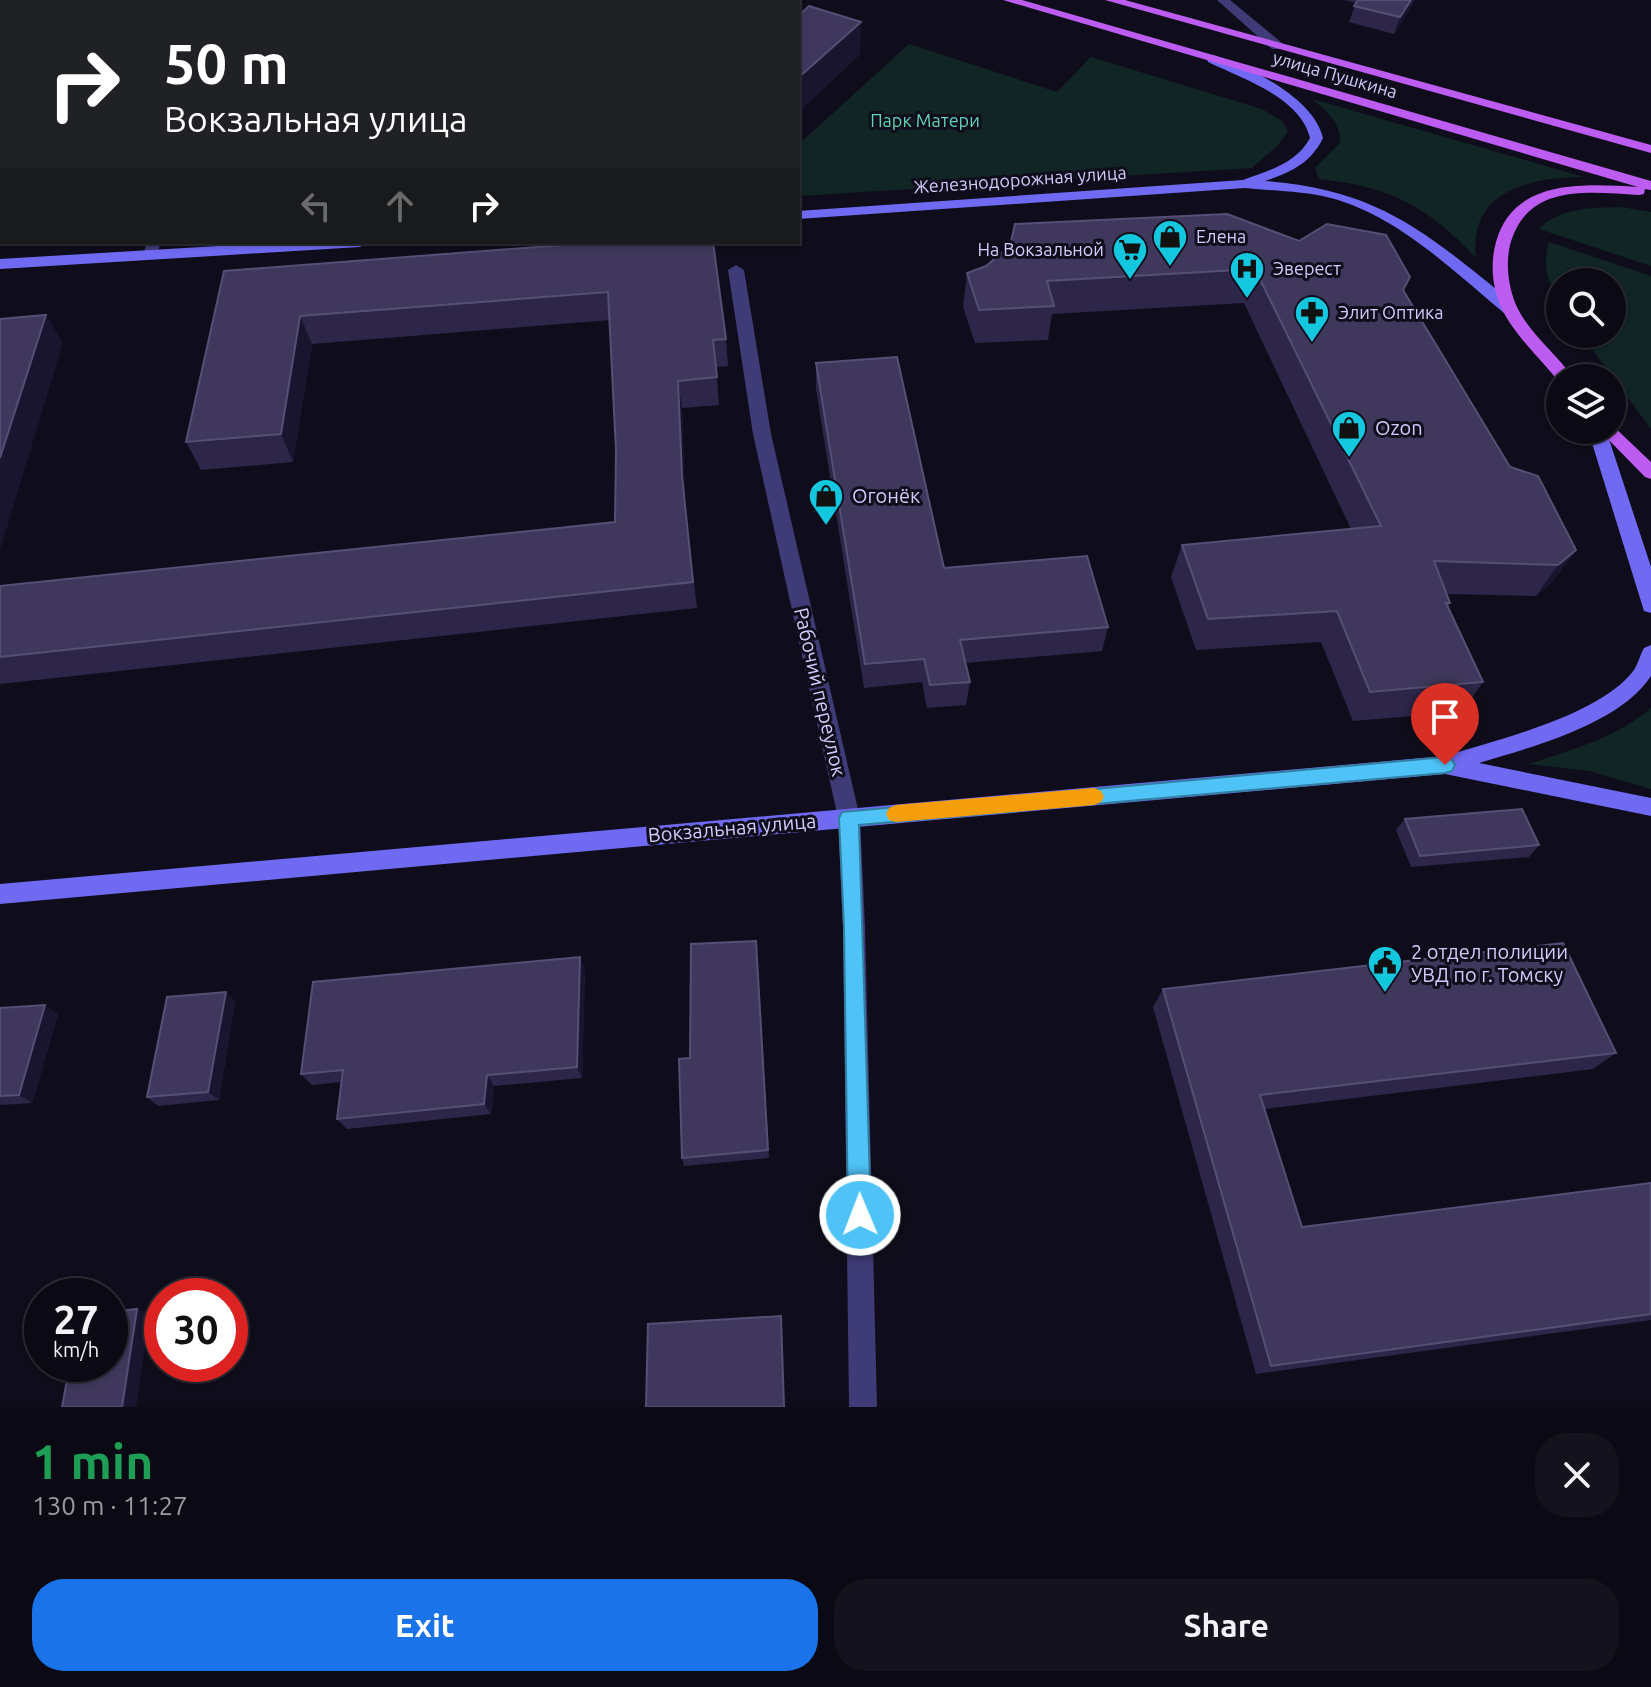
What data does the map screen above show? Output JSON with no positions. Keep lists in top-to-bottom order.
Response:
{
  "streets": {
    "main road": ["улица Пушкина", "Железнодорожная улица", "Вокзальная улица"],
    "street": ["Рабочий переулок"]
  },
  "crossings": [
    ["Рабочий переулок", "Вокзальная улица"]
  ],
  "parks": ["Парк Матери"],
  "places": {
    "shop": ["Елена", "Ozon", "Огонёк"],
    "supermarket": ["На Вокзальной"],
    "hospital": ["Эверест"],
    "pharmacy": ["Элит Оптика"],
    "public building": ["2 отдел полиции УВД по г. Томску"]
  },
  "page": {
    "turn": ["50 m", "Вокзальная улица"],
    "speed": "27 km/h",
    "limit": "30",
    "heading": ["1 min", "130 m · 11:27"],
    "buttons": ["Exit", "Share"]
  }
}
